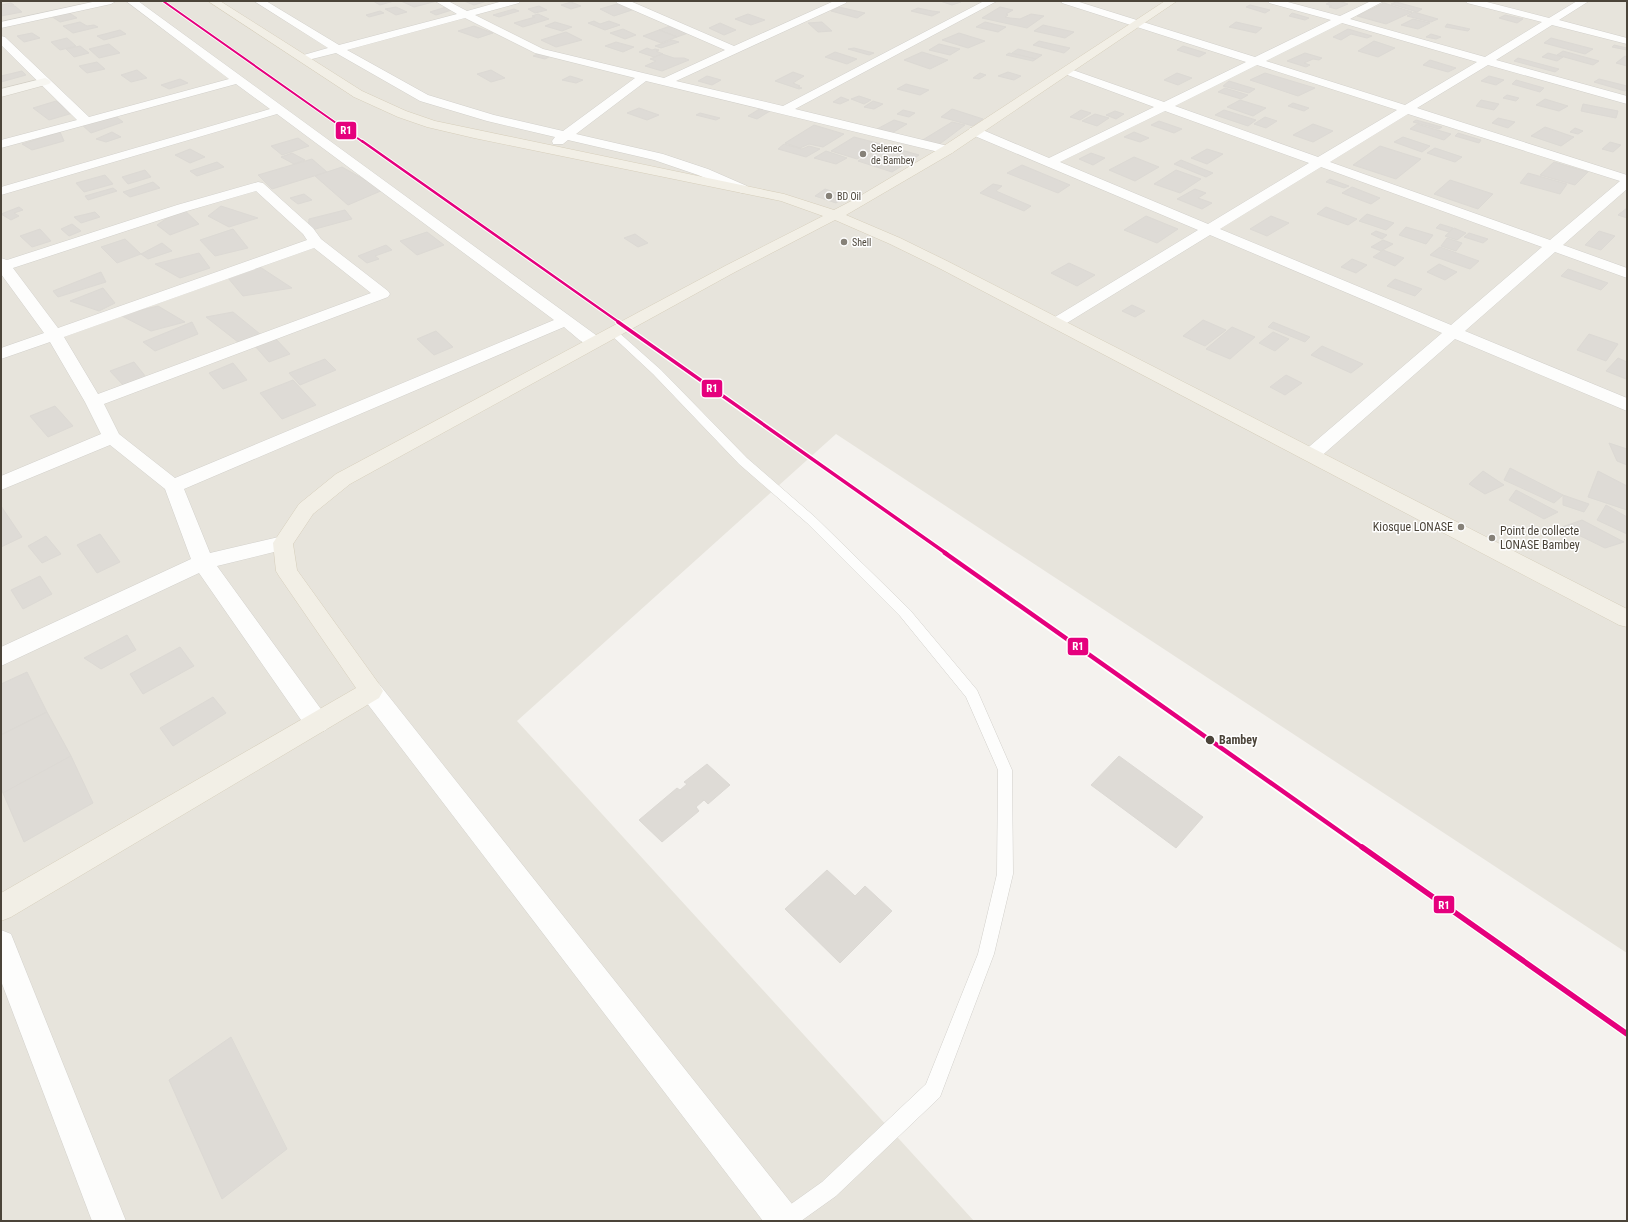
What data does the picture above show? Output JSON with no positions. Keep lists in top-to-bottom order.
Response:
{
  "places": [
    "Selenec de Bambey",
    "BD Oil",
    "Shell",
    "Kiosque LONASE",
    "Point de collecte LONASE Bambey",
    "Bambey"
  ],
  "lines": ["transit line R1"]
}
